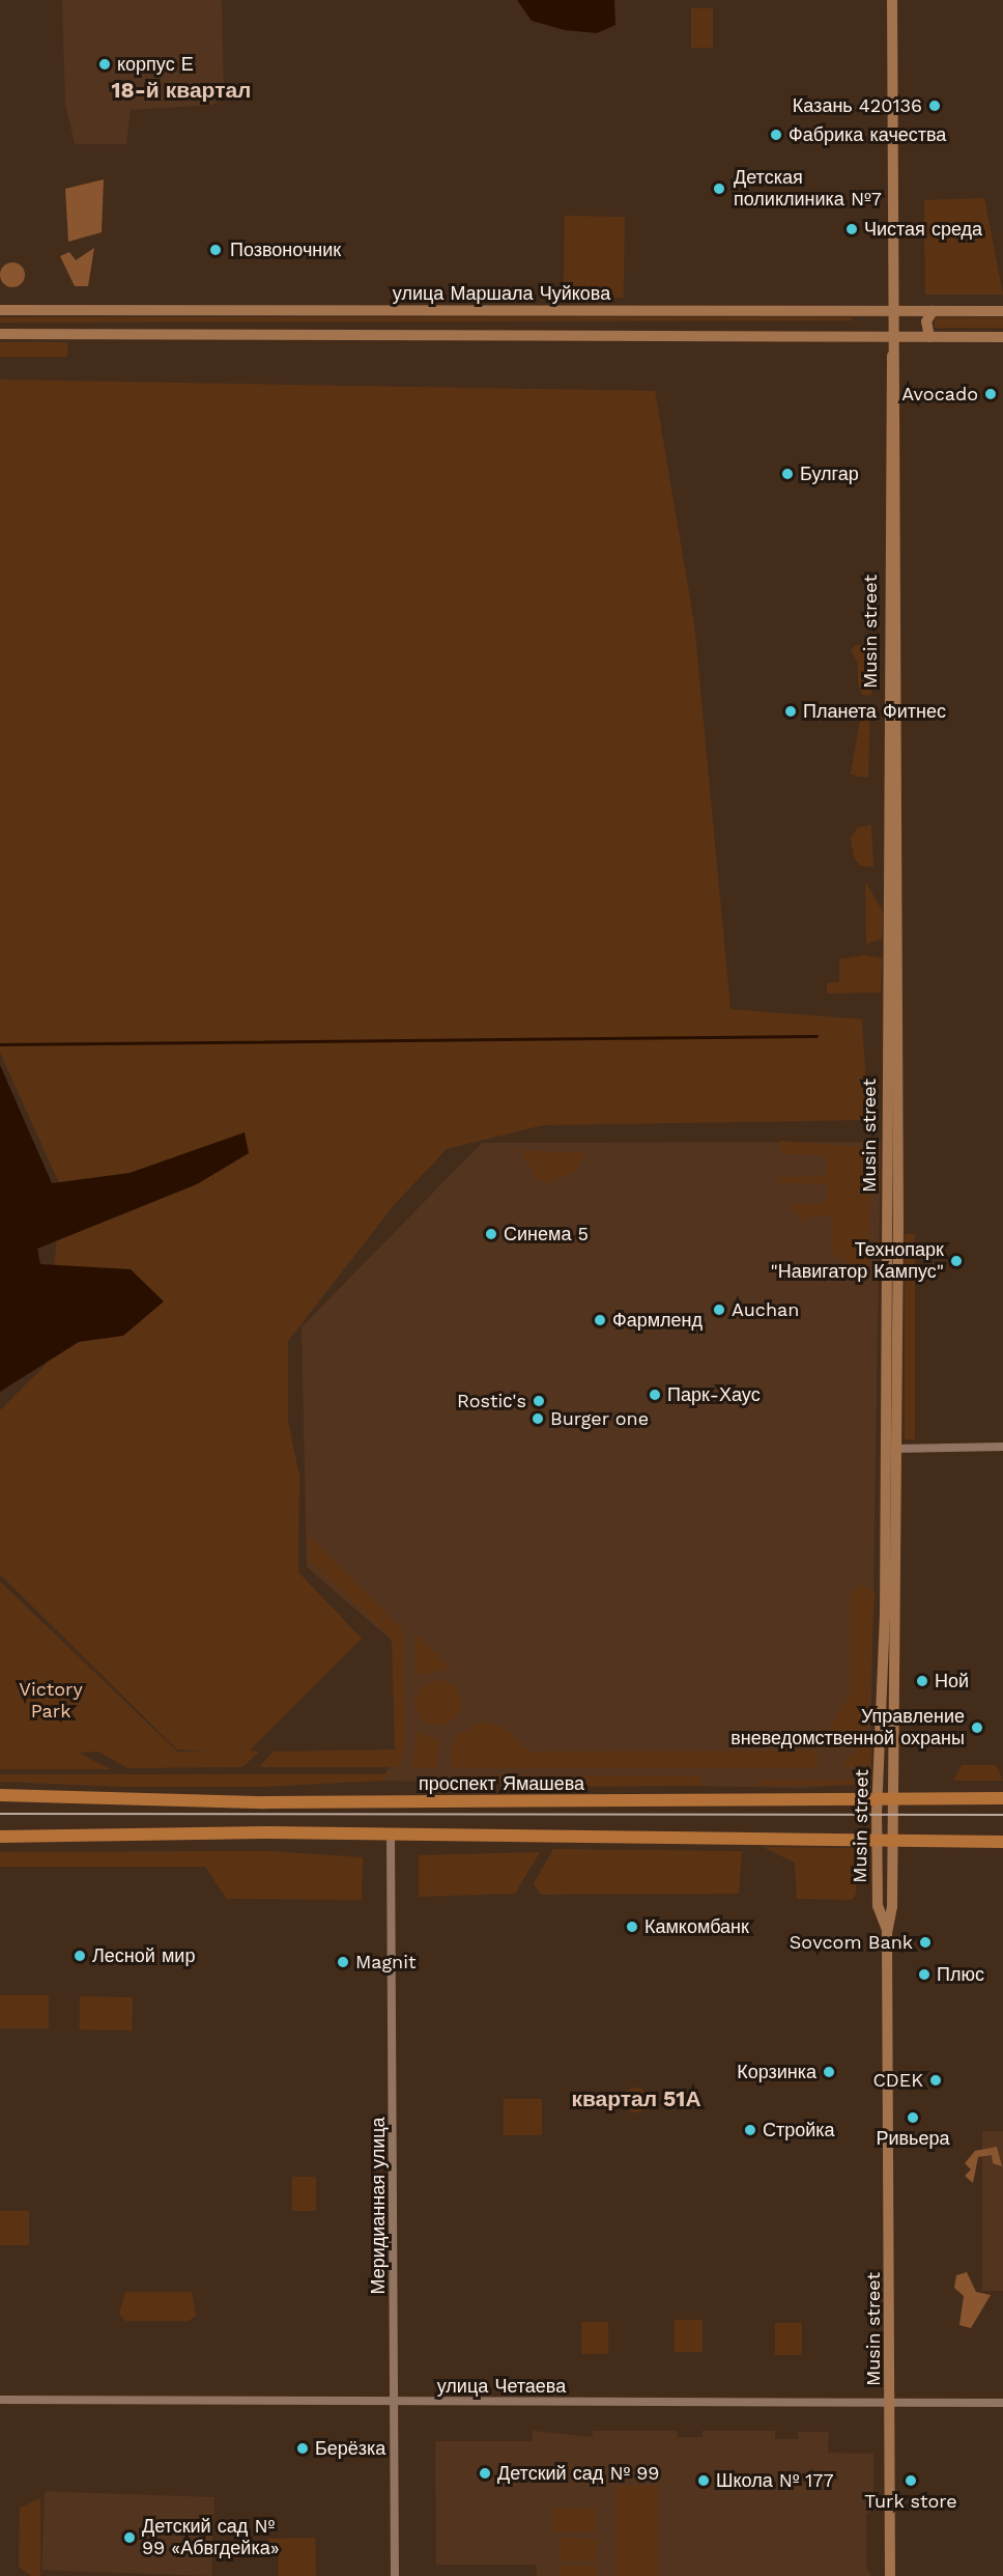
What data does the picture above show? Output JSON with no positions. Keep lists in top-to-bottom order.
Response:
{
  "streets": {
    "main road": ["проспект Ямашева"],
    "street": [
      "улица Маршала Чуйкова",
      "Musin street",
      "Меридианная улица",
      "улица Четаева"
    ]
  },
  "crossings": [
    ["улица Маршала Чуйкова", "Musin street"],
    ["Musin street", "проспект Ямашева"],
    ["Musin street", "улица Четаева"],
    ["Меридианная улица", "улица Четаева"]
  ],
  "districts": ["18-й квартал", "квартал 51А"],
  "parks": ["Victory Park"],
  "places": [
    "корпус Е",
    "Казань 420136",
    "Фабрика качества",
    "Детская поликлиника №7",
    "Чистая среда",
    "Позвоночник",
    "Avocado",
    "Булгар",
    "Планета Фитнес",
    "Синема 5",
    "Технопарк \"Навигатор Кампус\"",
    "Auchan",
    "Фармленд",
    "Парк-Хаус",
    "Rostiс's",
    "Burger one",
    "Ной",
    "Управление вневедомственной охраны",
    "Камкомбанк",
    "Sovcom Bank",
    "Лесной мир",
    "Magnit",
    "Плюс",
    "Корзинка",
    "CDEK",
    "Ривьера",
    "Стройка",
    "Берёзка",
    "Детский сад № 99",
    "Школа № 177",
    "Turk store",
    "Детский сад № 99 «Абвгдейка»"
  ]
}
